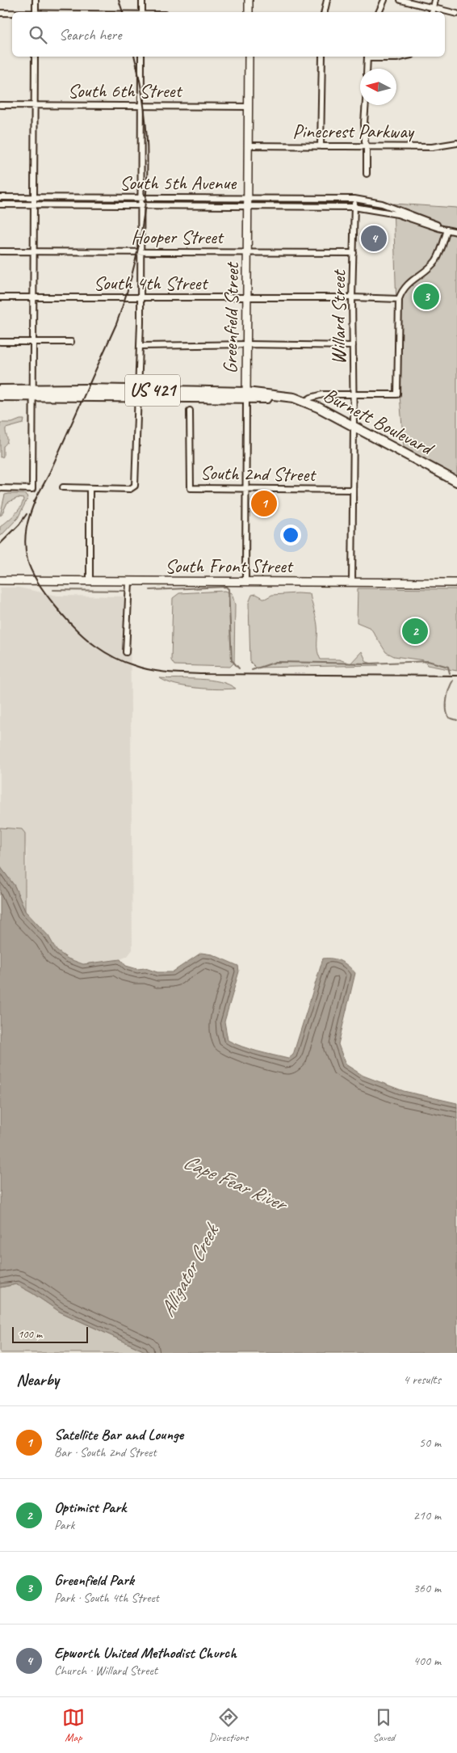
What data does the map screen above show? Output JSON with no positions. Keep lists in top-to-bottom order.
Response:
{
  "streets": {
    "highway": ["US 421", "Burnett Boulevard"],
    "main road": ["Greenfield Street", "South Front Street"],
    "street": [
      "South 6th Street",
      "Pinecrest Parkway",
      "South 5th Avenue",
      "Hooper Street",
      "South 4th Street",
      "Willard Street",
      "South 2nd Street"
    ]
  },
  "crossings": [
    ["South 6th Street", "Greenfield Street"],
    ["Pinecrest Parkway", "Greenfield Street"],
    ["South 5th Avenue", "Willard Street"],
    ["South 5th Avenue", "Greenfield Street"],
    ["Hooper Street", "Willard Street"],
    ["Hooper Street", "Greenfield Street"],
    ["South 4th Street", "Willard Street"],
    ["South 4th Street", "Greenfield Street"],
    ["Willard Street", "Burnett Boulevard"],
    ["Willard Street", "South 2nd Street"],
    ["Willard Street", "South Front Street"],
    ["Greenfield Street", "US 421"],
    ["Greenfield Street", "South 2nd Street"],
    ["Greenfield Street", "South Front Street"],
    ["US 421", "Burnett Boulevard"]
  ],
  "water": ["Cape Fear River", "Alligator Creek"],
  "scale_bar": "100 m",
  "north": "left",
  "page": {
    "search": "Search here",
    "pins": [
      "4",
      "3",
      "1",
      "2"
    ],
    "scale": "100 m",
    "heading": ["Nearby", "4 results"],
    "list": [
      {
        "mark": "1",
        "name": "Satellite Bar and Lounge",
        "note": "Bar · South 2nd Street",
        "value": "50 m"
      },
      {
        "mark": "2",
        "name": "Optimist Park",
        "note": "Park",
        "value": "210 m"
      },
      {
        "mark": "3",
        "name": "Greenfield Park",
        "note": "Park · South 4th Street",
        "value": "360 m"
      },
      {
        "mark": "4",
        "name": "Epworth United Methodist Church",
        "note": "Church · Willard Street",
        "value": "400 m"
      }
    ],
    "nav": ["Map", "Directions", "Saved"]
  }
}
